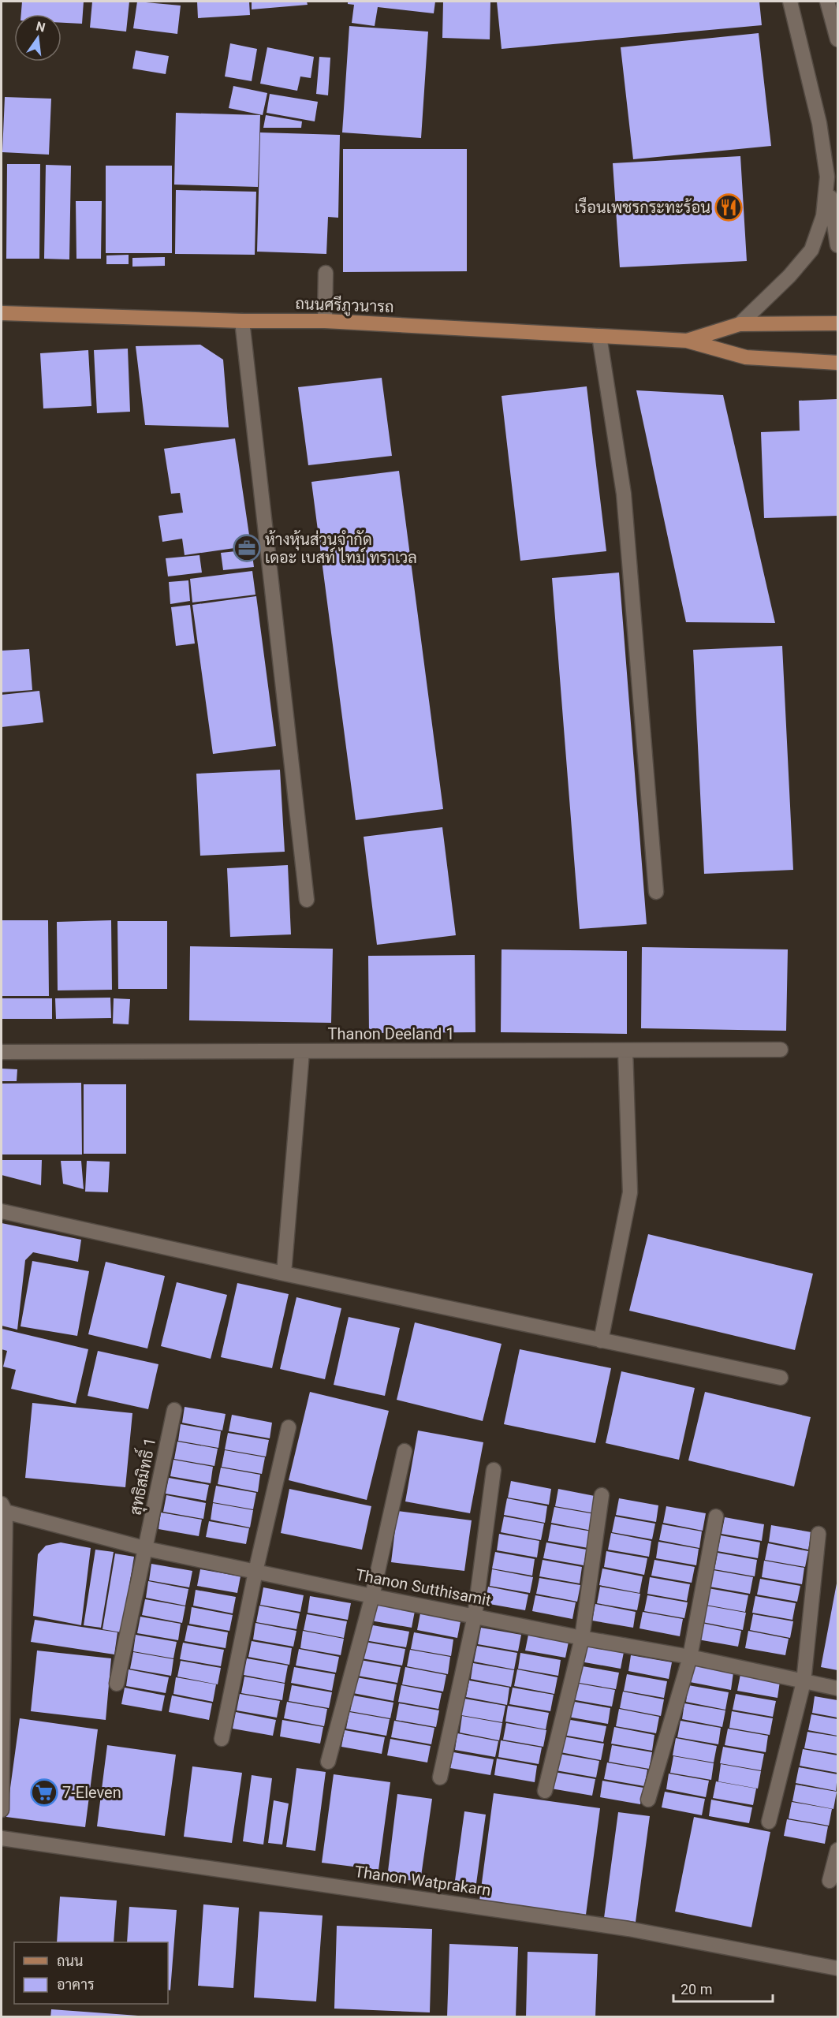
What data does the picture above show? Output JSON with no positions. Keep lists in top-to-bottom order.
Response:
{
  "streets": {
    "main road": ["ถนนศรีภูวนารถ"],
    "street": [
      "Thanon Deeland 1",
      "สุทธิสมิทธิ์ 1",
      "Thanon Sutthisamit",
      "Thanon Watprakarn"
    ]
  },
  "crossings": [
    ["สุทธิสมิทธิ์ 1", "Thanon Sutthisamit"]
  ],
  "places": {
    "restaurant": ["เรือนเพชรกระทะร้อน"],
    "office": ["ห้างหุ้นส่วนจำกัด เดอะ เบสท์ ไทม์ ทราเวล"],
    "supermarket": ["7-Eleven"]
  },
  "legend": ["ถนน", "อาคาร"],
  "scale_bar": "20 m",
  "north": "top"
}
